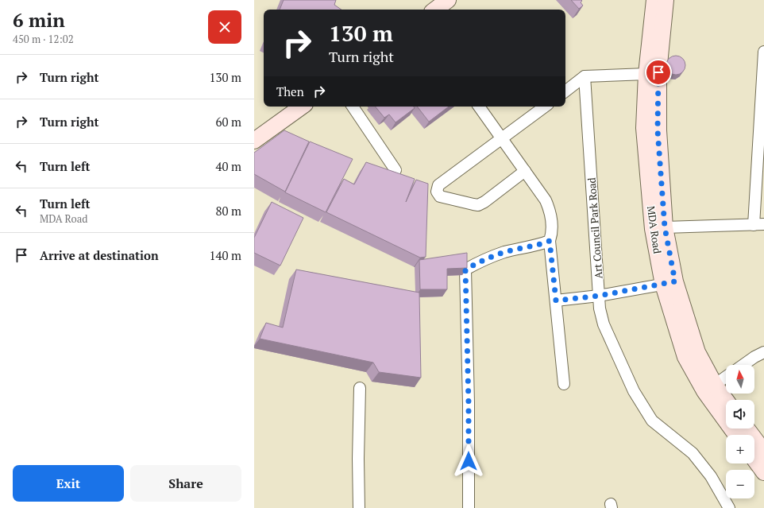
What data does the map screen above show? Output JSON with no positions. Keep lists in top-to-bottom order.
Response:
{
  "streets": {
    "main road": ["MDA Road"],
    "street": ["Art Council Park Road"]
  },
  "north": "top",
  "page": {
    "heading": ["6 min", "450 m · 12:02"],
    "turn": ["130 m", "Turn right"],
    "list": [
      {
        "name": "Turn right",
        "value": "130 m"
      },
      {
        "name": "Turn right",
        "value": "60 m"
      },
      {
        "name": "Turn left",
        "value": "40 m"
      },
      {
        "name": "Turn left",
        "note": "MDA Road",
        "value": "80 m"
      },
      {
        "name": "Arrive at destination",
        "value": "140 m"
      }
    ],
    "then": "Then",
    "map_buttons": ["+", "−"],
    "buttons": ["Exit", "Share"]
  }
}
